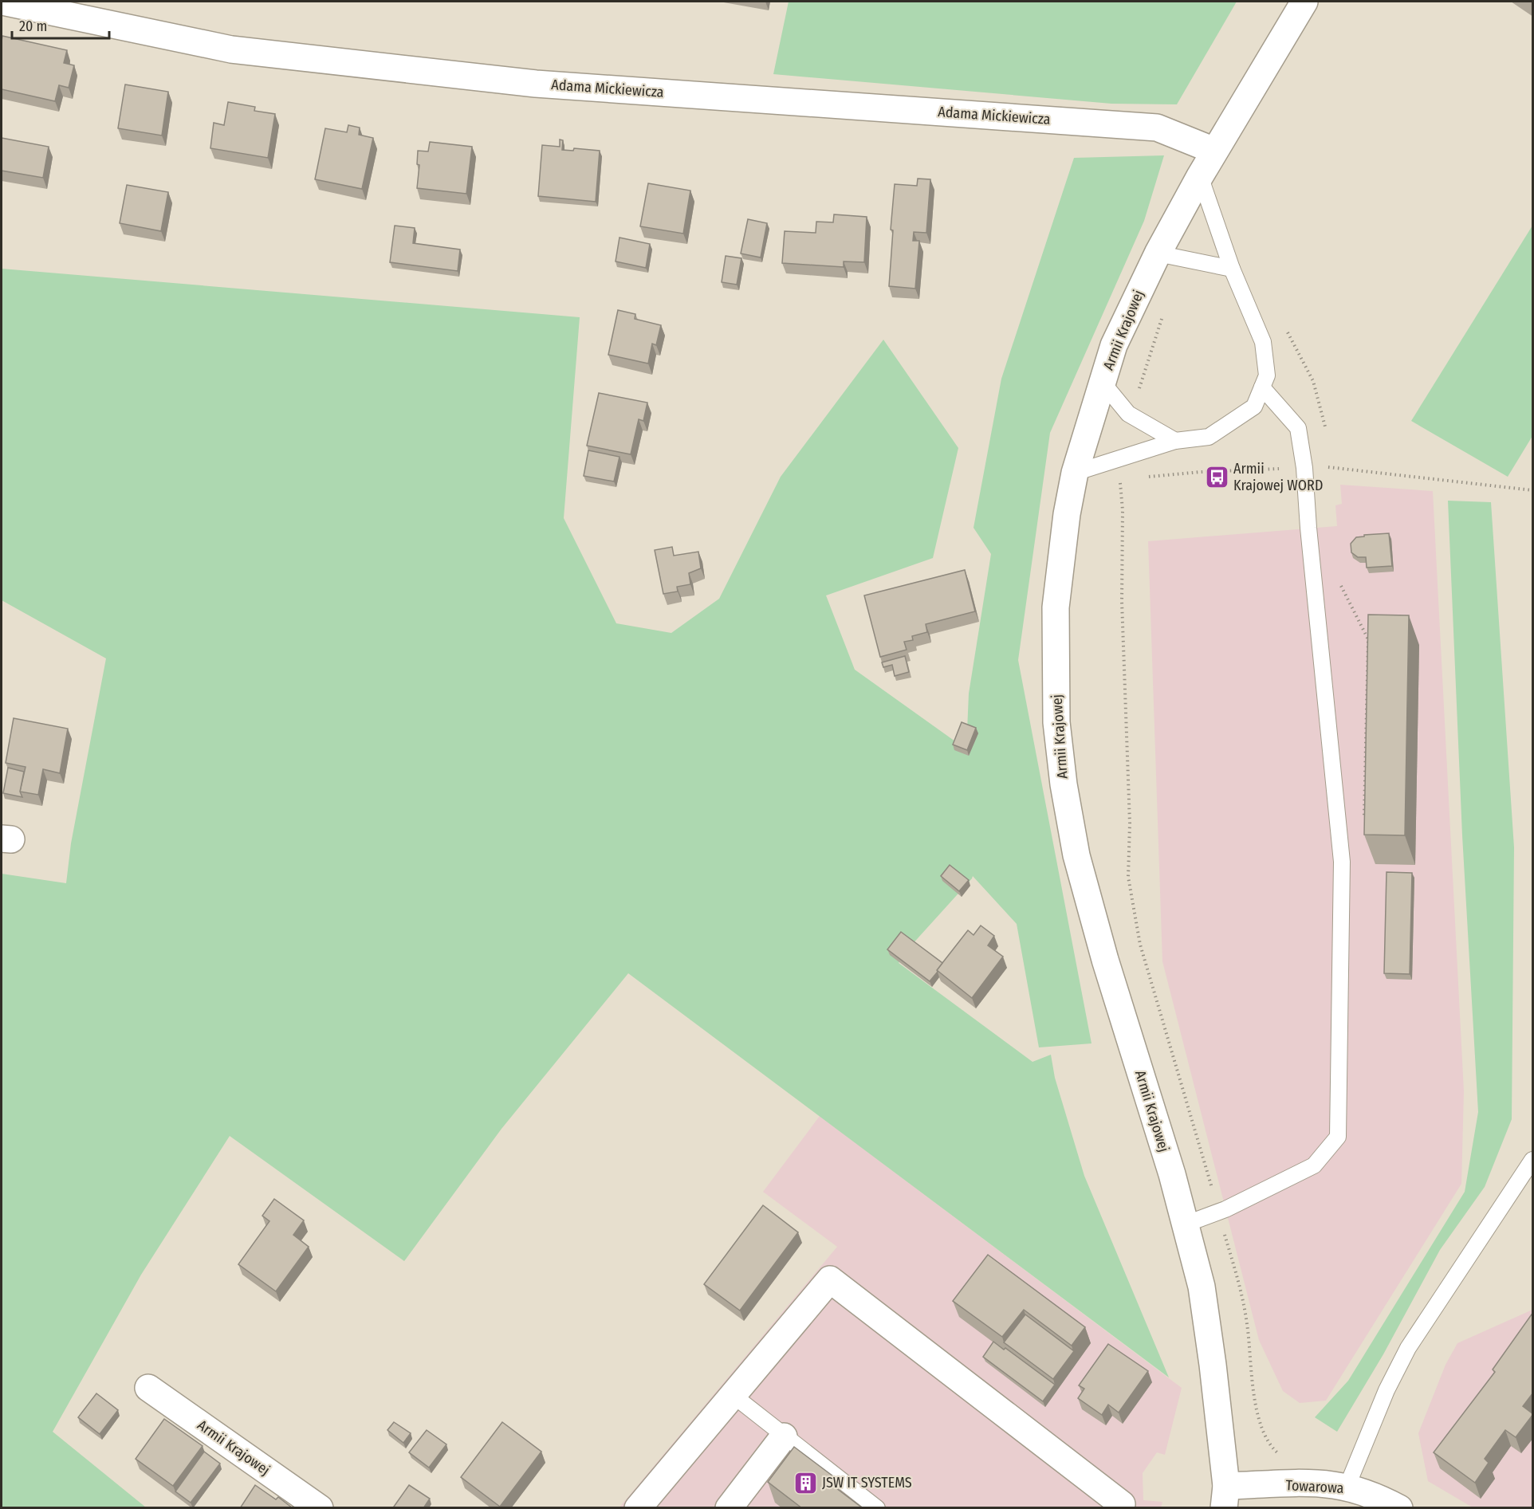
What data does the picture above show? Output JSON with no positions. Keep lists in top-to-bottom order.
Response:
{
  "streets": {
    "street": ["Adama Mickiewicza", "Armii Krajowej", "Towarowa"]
  },
  "crossings": [
    ["Adama Mickiewicza", "Armii Krajowej"],
    ["Armii Krajowej", "Towarowa"]
  ],
  "places": {
    "bus stop": ["Armii Krajowej WORD"],
    "building": ["JSW IT SYSTEMS"]
  },
  "scale_bar": "20 m"
}
